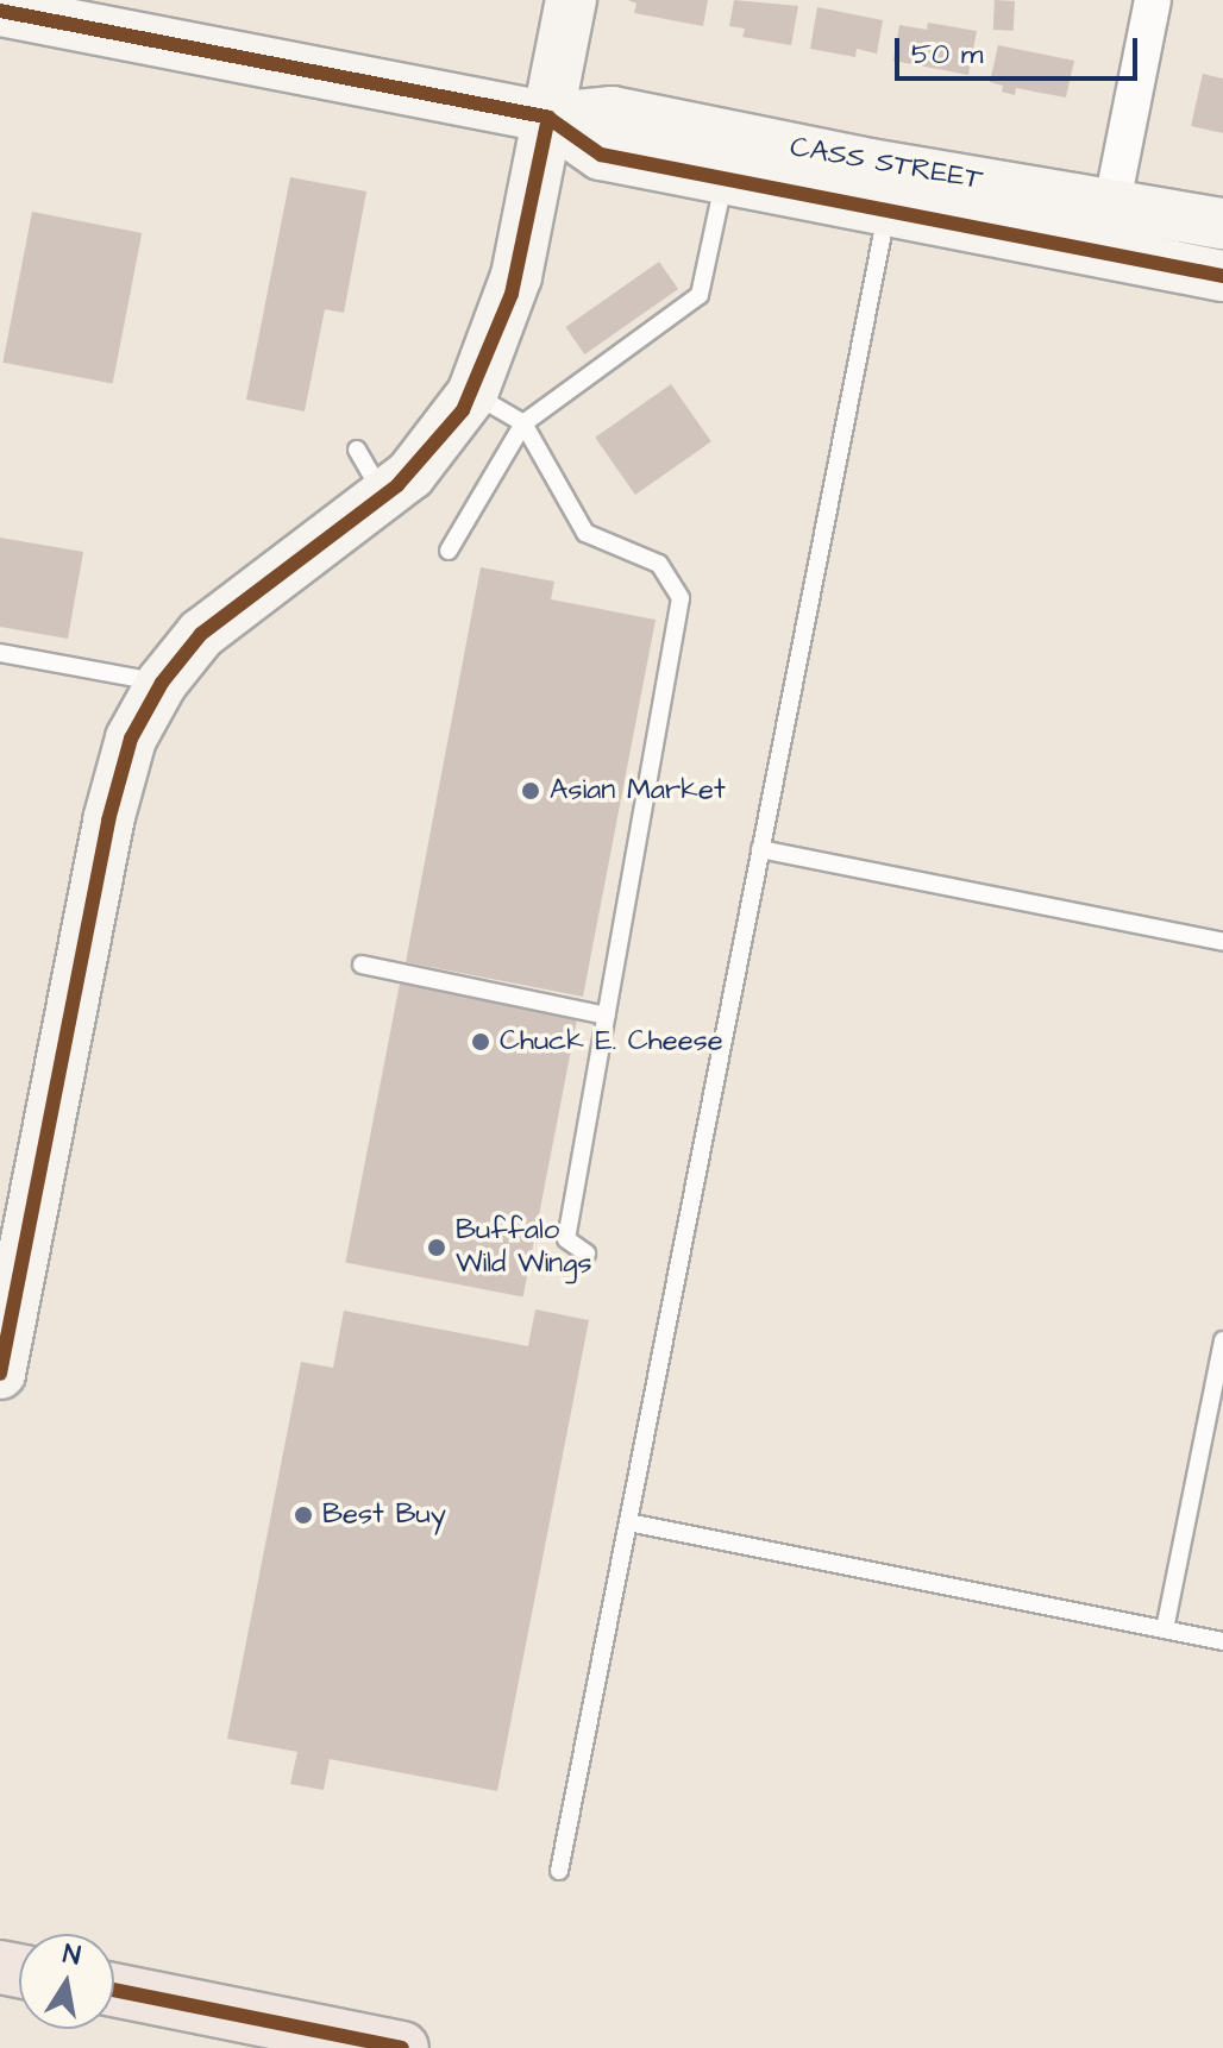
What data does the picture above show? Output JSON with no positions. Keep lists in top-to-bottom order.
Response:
{
  "streets": {
    "main road": ["CASS STREET"]
  },
  "places": [
    "Asian Market",
    "Chuck E. Cheese",
    "Buffalo Wild Wings",
    "Best Buy"
  ],
  "scale_bar": "50 m",
  "north": "top"
}
